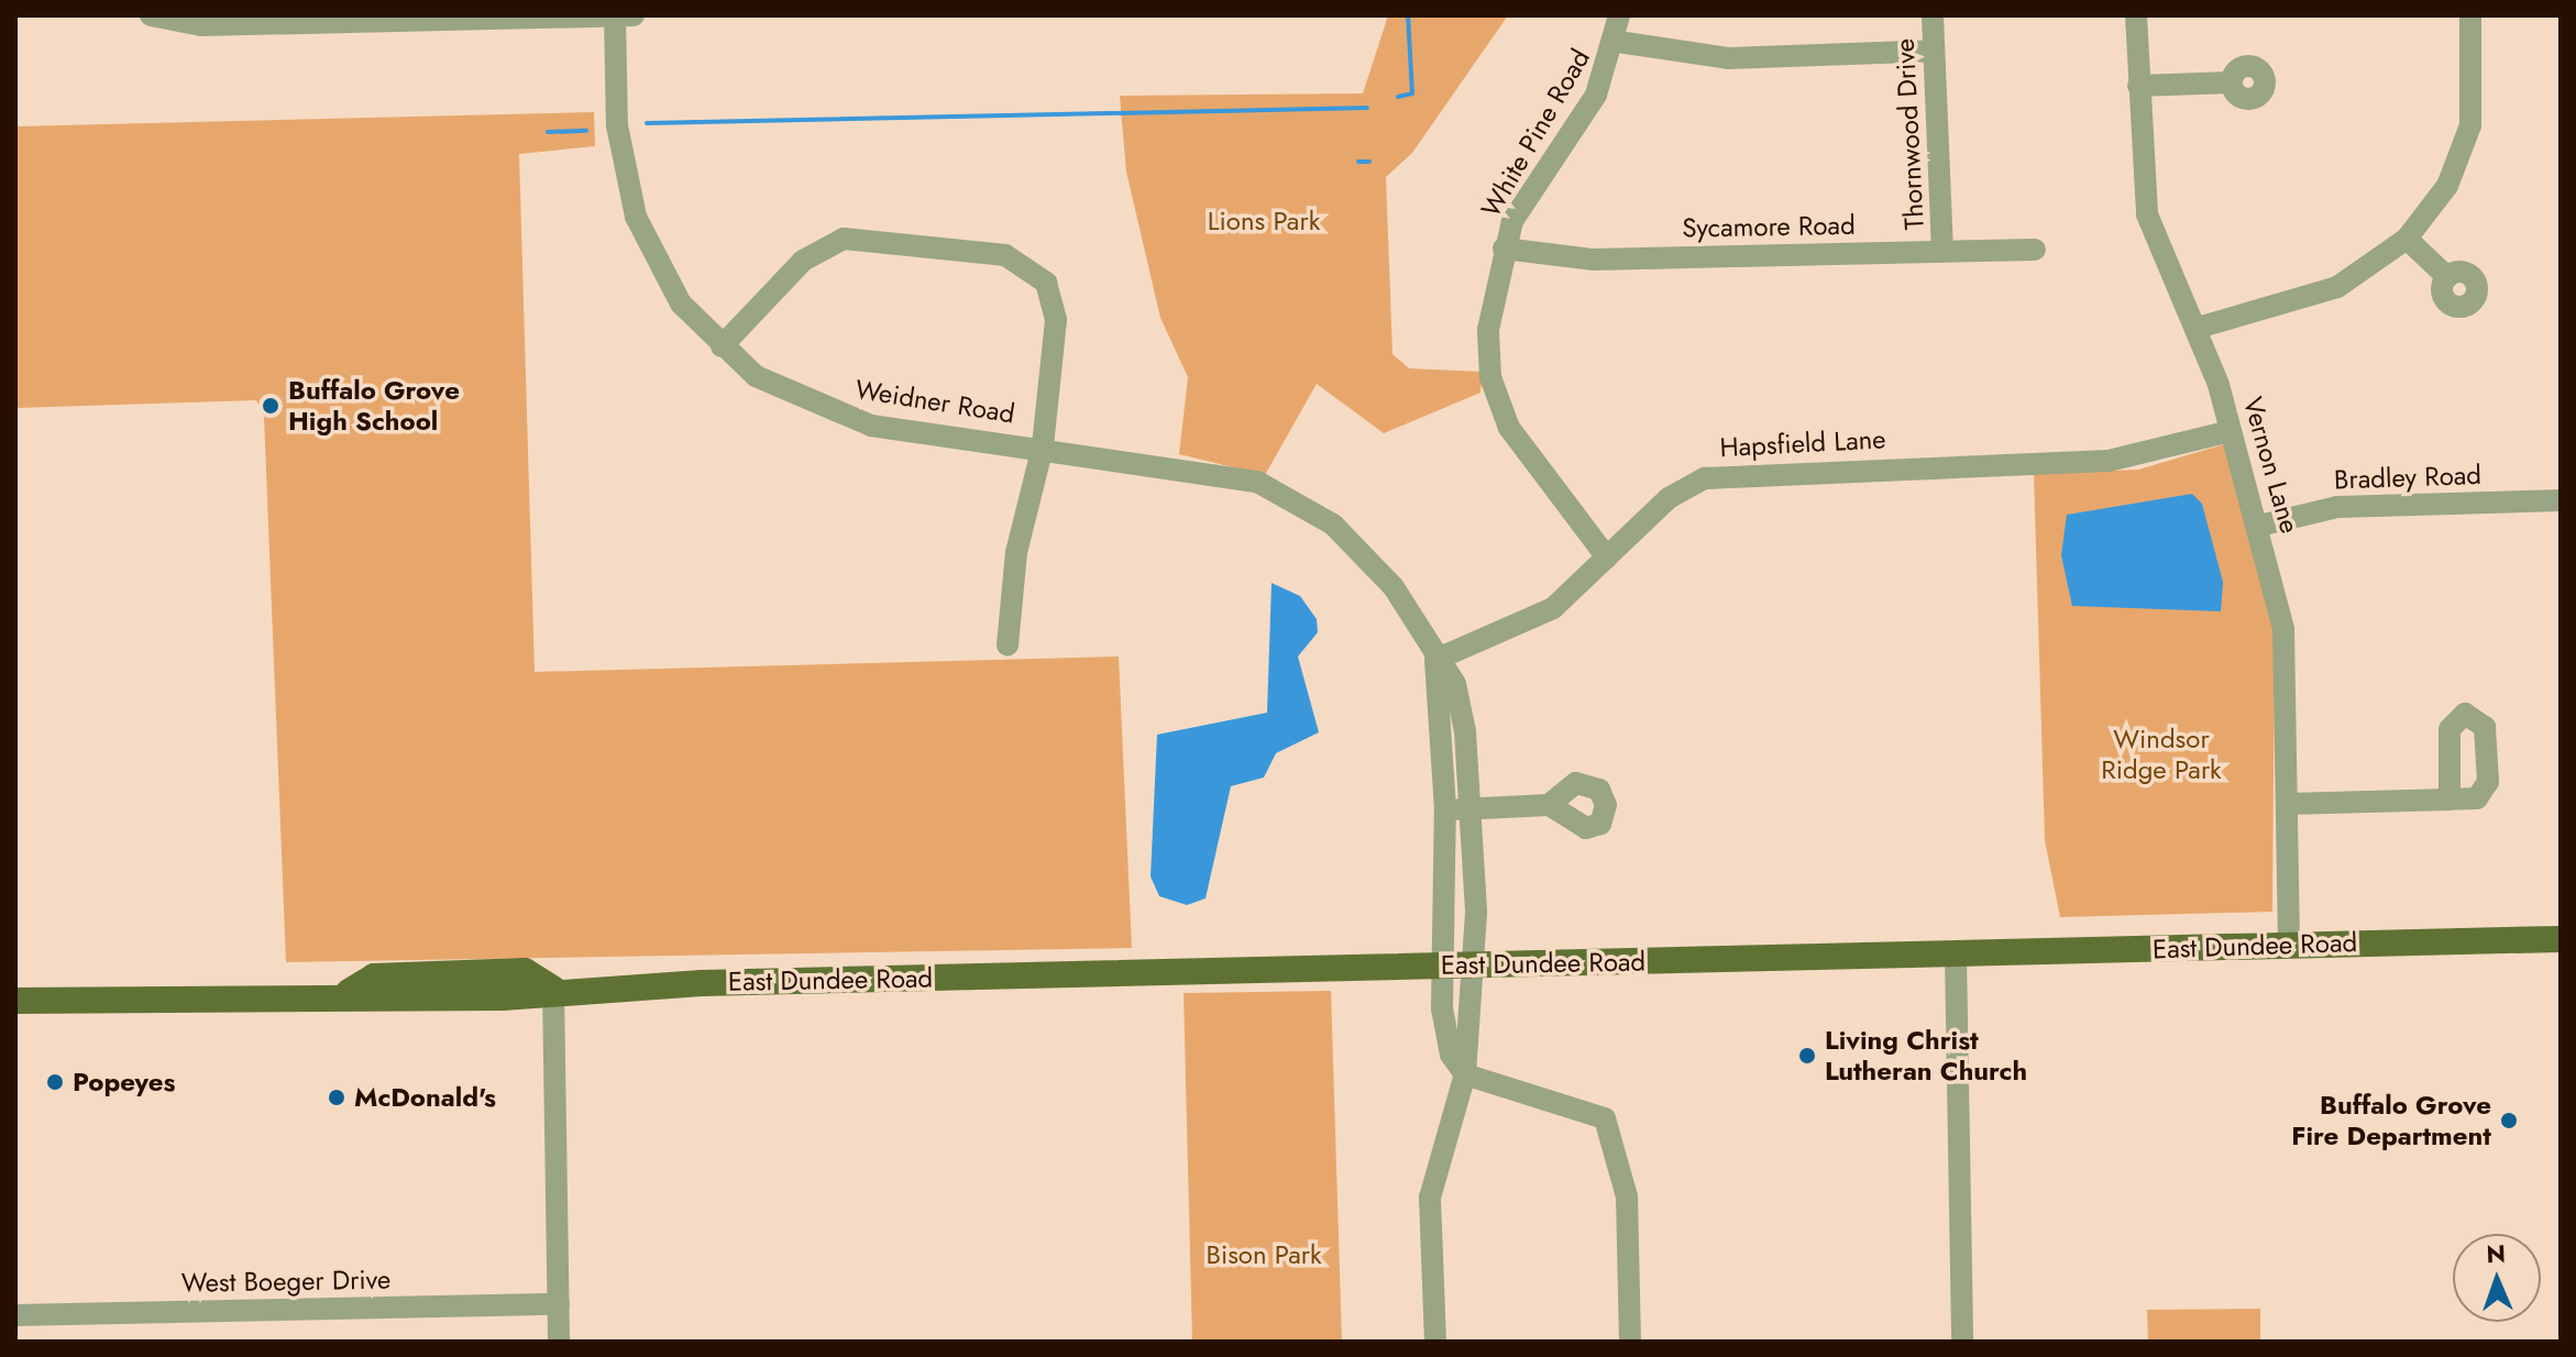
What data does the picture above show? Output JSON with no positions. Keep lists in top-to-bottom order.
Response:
{
  "streets": {
    "main road": ["East Dundee Road"],
    "street": [
      "White Pine Road",
      "Thornwood Drive",
      "Sycamore Road",
      "Weidner Road",
      "Hapsfield Lane",
      "Vernon Lane",
      "Bradley Road",
      "West Boeger Drive"
    ]
  },
  "crossings": [
    ["White Pine Road", "Sycamore Road"],
    ["White Pine Road", "Hapsfield Lane"],
    ["Thornwood Drive", "Sycamore Road"],
    ["Weidner Road", "Hapsfield Lane"],
    ["Weidner Road", "East Dundee Road"],
    ["Hapsfield Lane", "Vernon Lane"],
    ["Vernon Lane", "Bradley Road"],
    ["Vernon Lane", "East Dundee Road"]
  ],
  "parks": ["Lions Park", "Windsor Ridge Park", "Bison Park"],
  "places": [
    "Buffalo Grove High School",
    "Living Christ Lutheran Church",
    "Popeyes",
    "McDonald's",
    "Buffalo Grove Fire Department"
  ],
  "north": "top"
}
